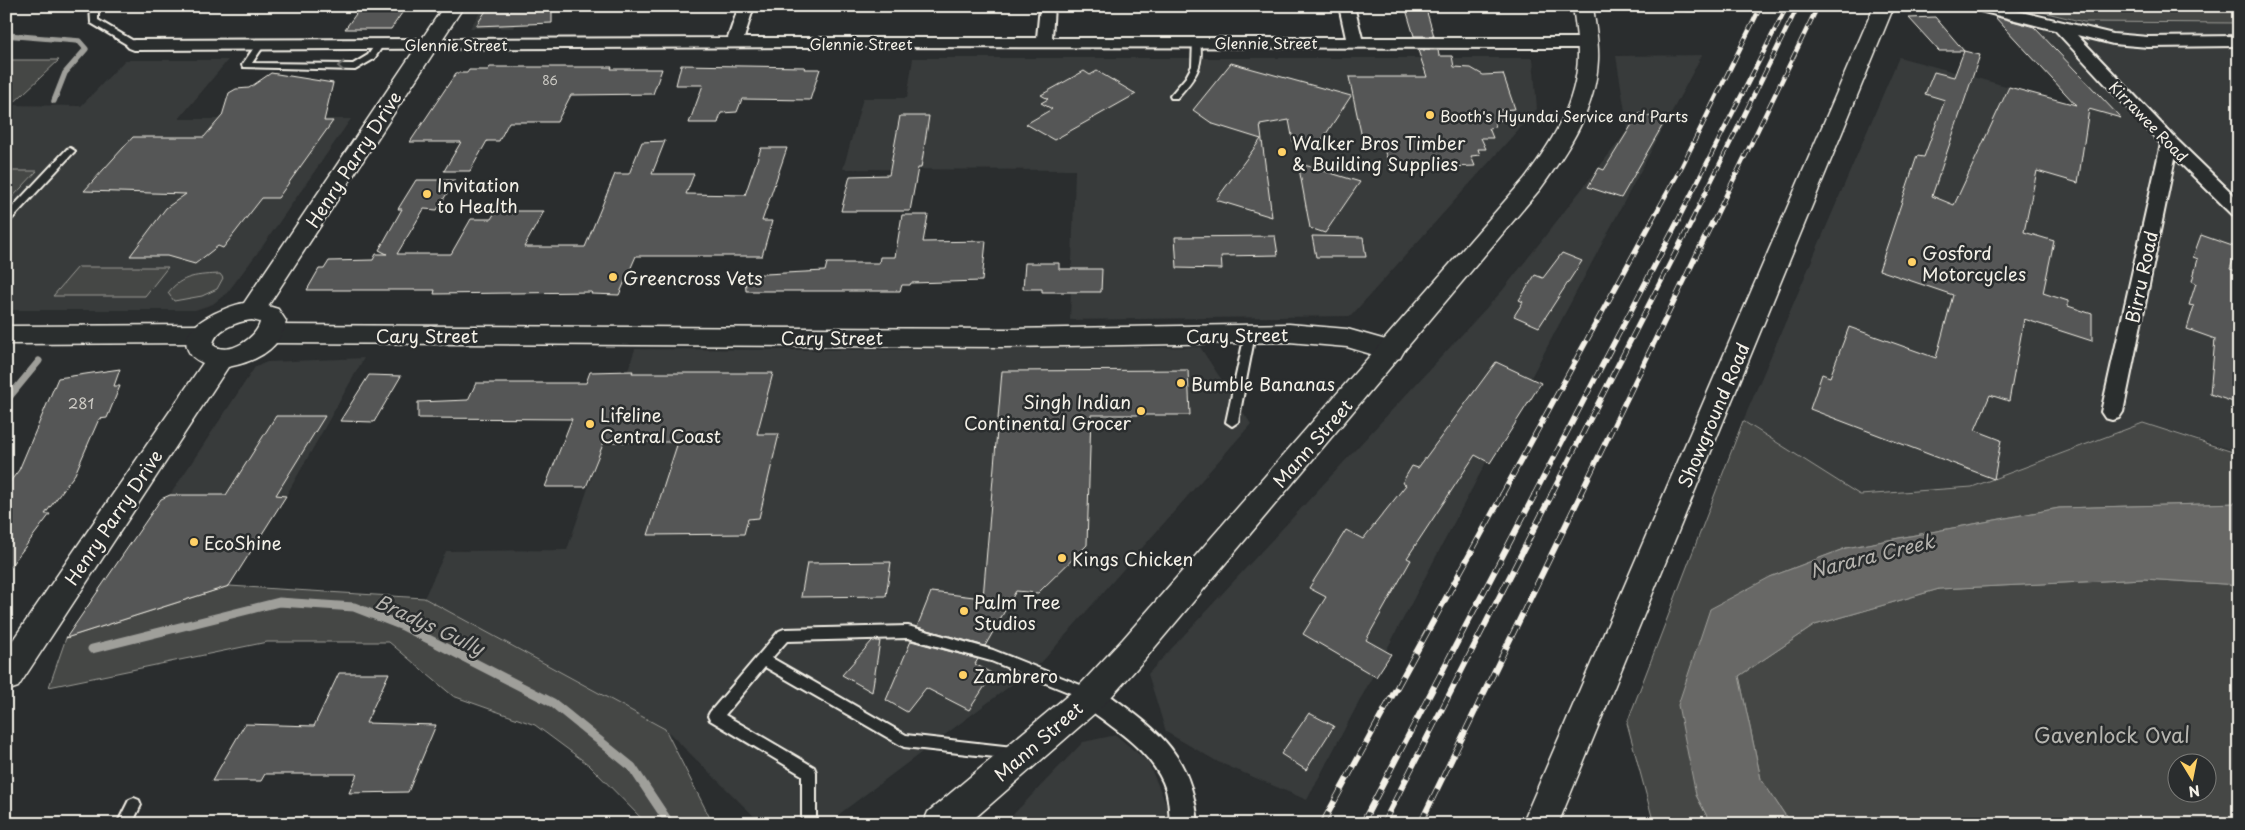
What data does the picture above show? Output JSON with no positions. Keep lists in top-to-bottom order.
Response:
{
  "streets": {
    "street": [
      "Glennie Street",
      "Kirrawee Road",
      "Henry Parry Drive",
      "Birru Road",
      "Cary Street",
      "Showground Road",
      "Mann Street"
    ]
  },
  "crossings": [
    ["Glennie Street", "Henry Parry Drive"],
    ["Glennie Street", "Mann Street"],
    ["Kirrawee Road", "Birru Road"],
    ["Cary Street", "Mann Street"]
  ],
  "water": ["Narara Creek", "Bradys Gully"],
  "parks": ["Gavenlock Oval"],
  "places": [
    "Booth's Hyundai Service and Parts",
    "Walker Bros Timber & Building Supplies",
    "Invitation to Health",
    "Gosford Motorcycles",
    "Greencross Vets",
    "Bumble Bananas",
    "Singh Indian Continental Grocer",
    "Lifeline Central Coast",
    "EcoShine",
    "Kings Chicken",
    "Palm Tree Studios",
    "Zambrero"
  ],
  "house_numbers": ["86", "281"],
  "north": "bottom"
}
